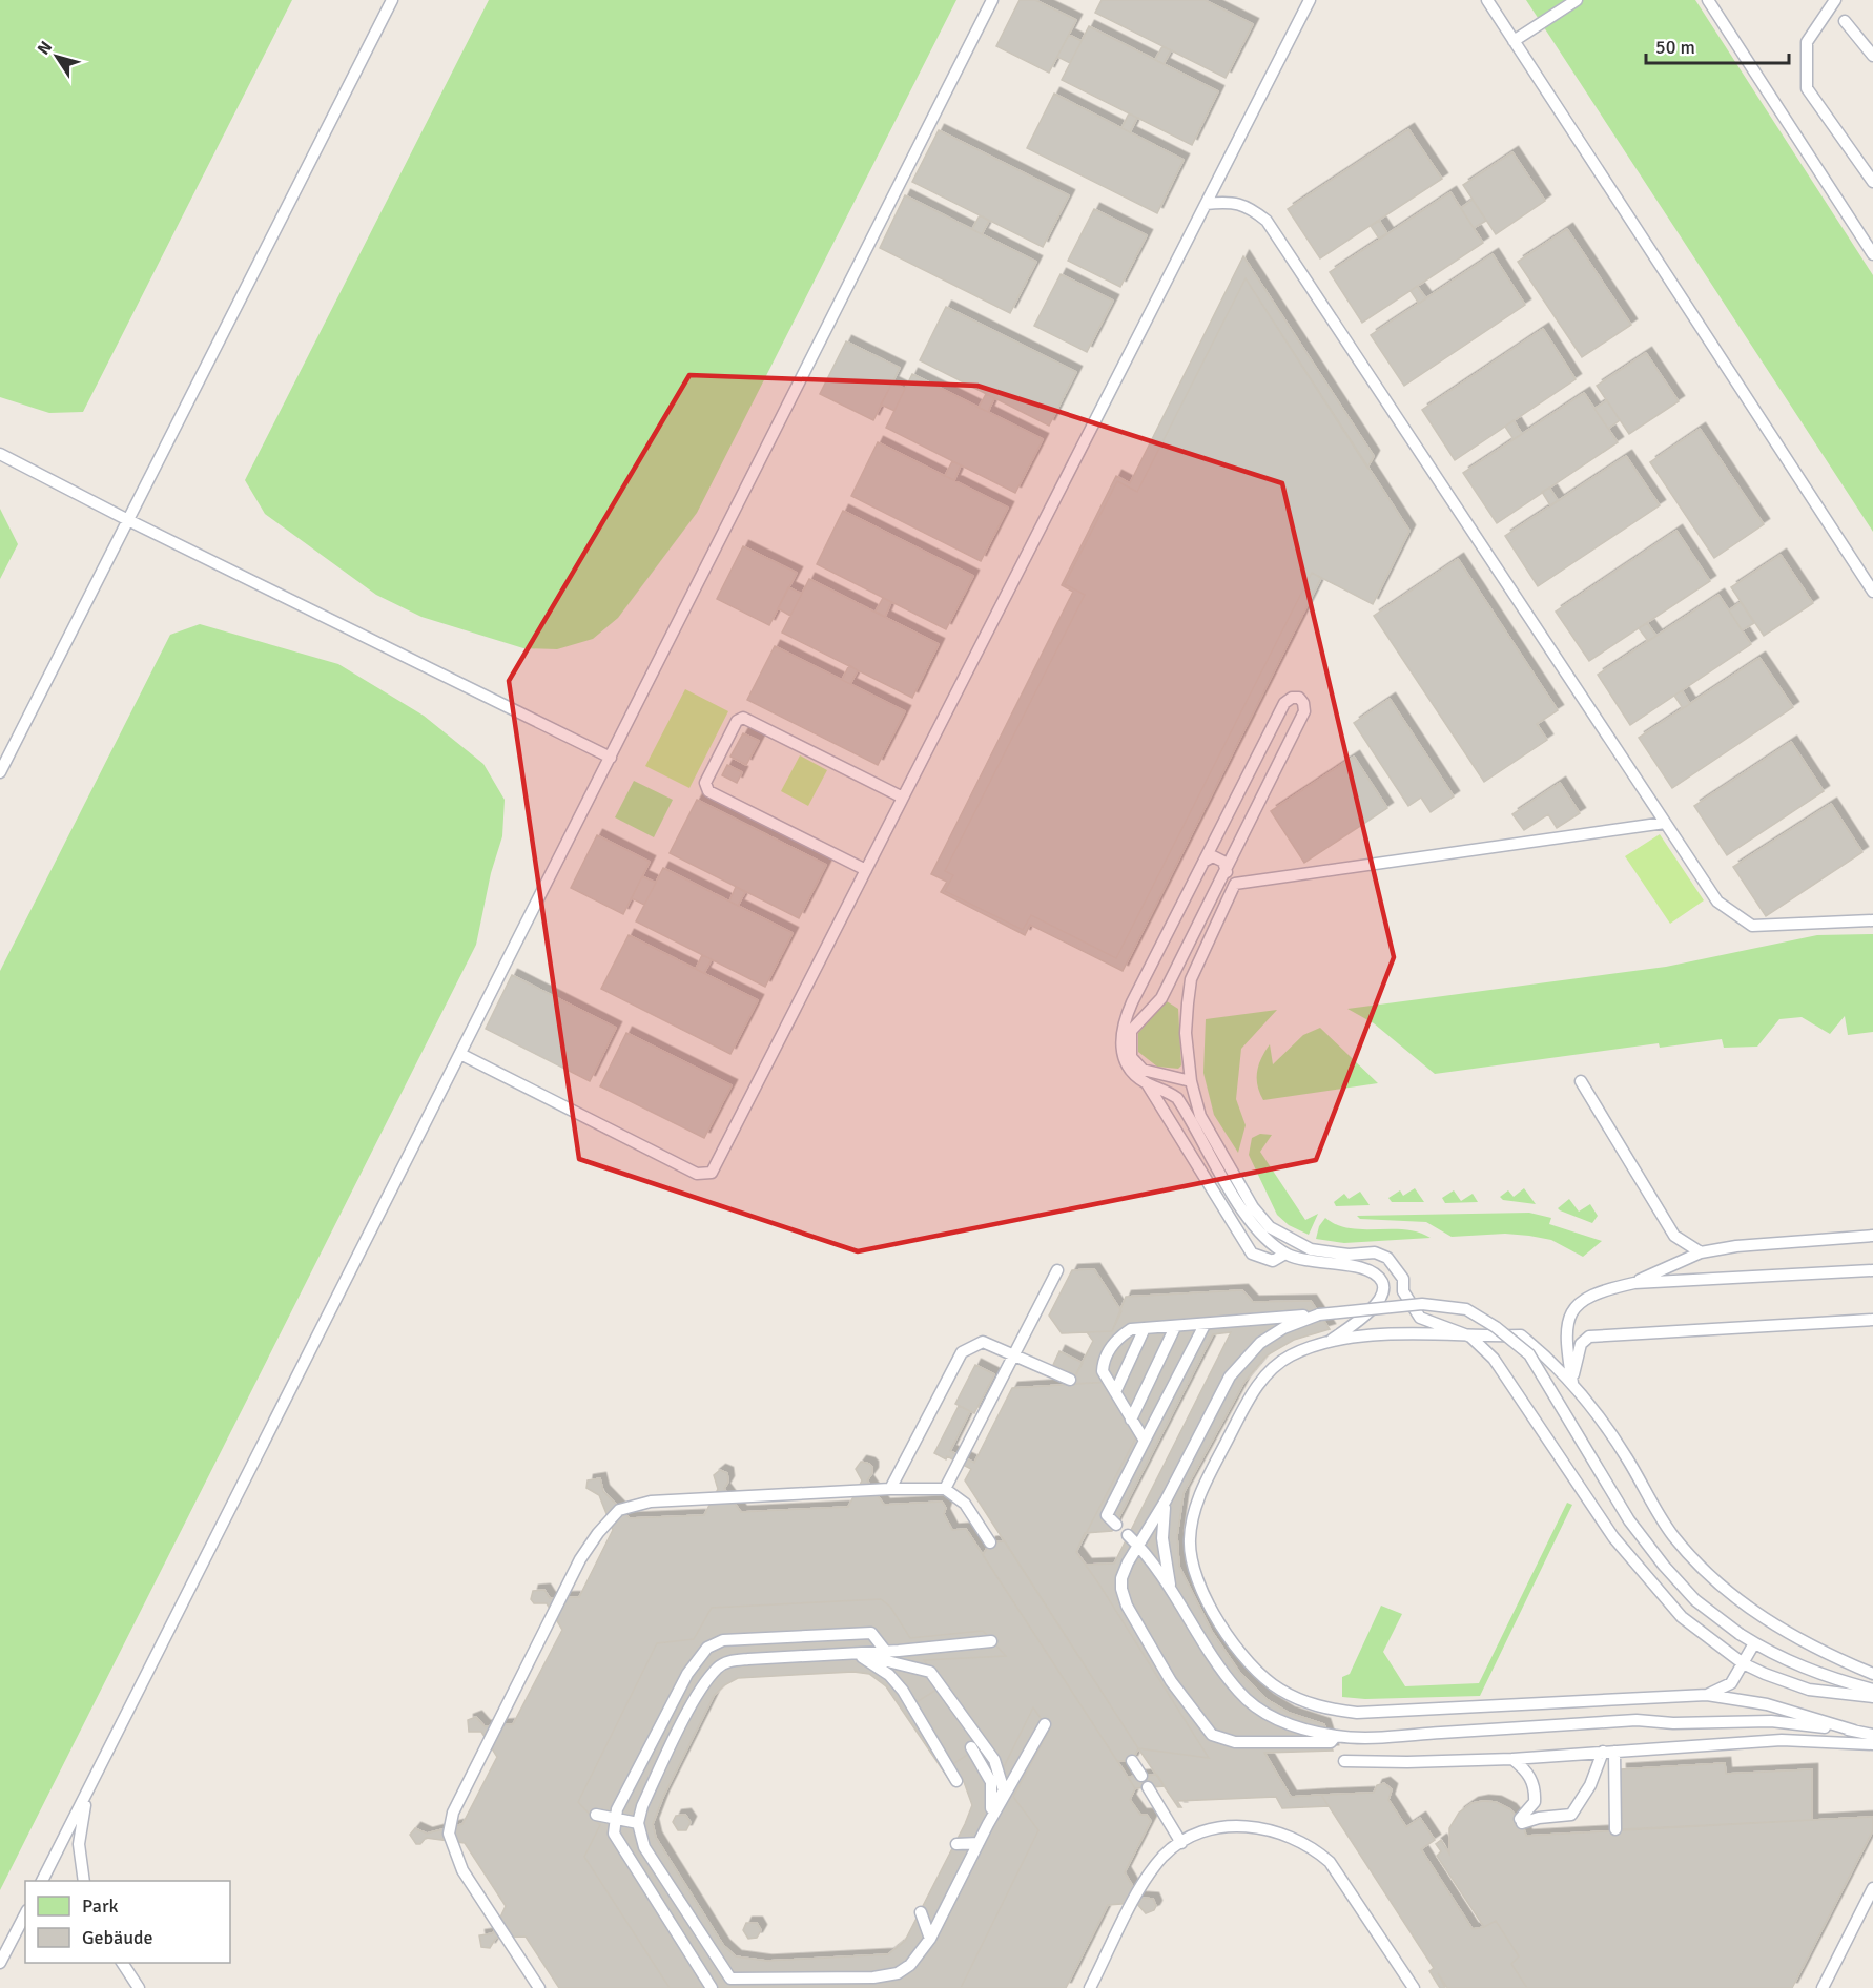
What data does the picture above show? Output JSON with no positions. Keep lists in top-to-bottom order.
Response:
{
  "legend": ["Park", "Gebäude"],
  "scale_bar": "50 m",
  "north": "top left"
}
